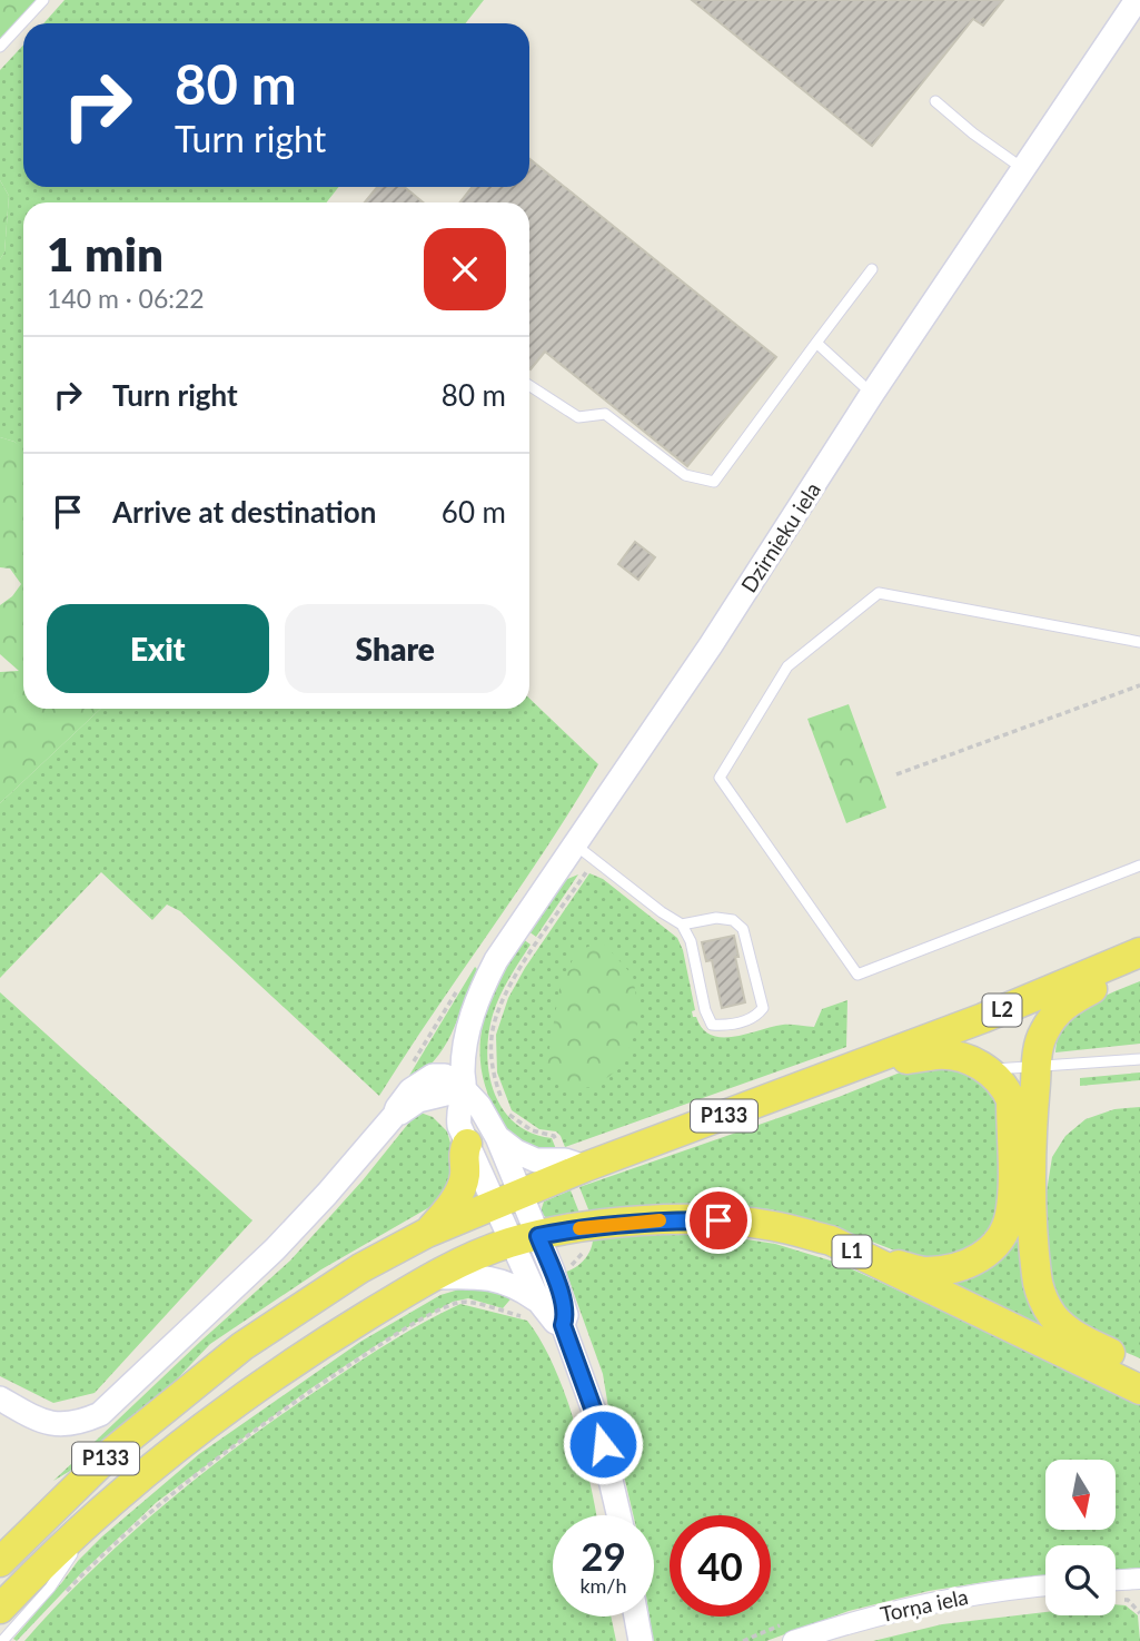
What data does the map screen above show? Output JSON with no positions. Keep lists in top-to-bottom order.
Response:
{
  "streets": {
    "main road": ["L2", "P133", "L1"],
    "street": ["Dzirnieku iela", "Torņa iela"]
  },
  "crossings": [
    ["Dzirnieku iela", "P133"],
    ["Dzirnieku iela", "L1"],
    ["L2", "P133"],
    ["P133", "L1"]
  ],
  "north": "bottom",
  "page": {
    "turn": ["80 m", "Turn right"],
    "heading": ["1 min", "140 m · 06:22"],
    "list": [
      {
        "name": "Turn right",
        "value": "80 m"
      },
      {
        "name": "Arrive at destination",
        "value": "60 m"
      }
    ],
    "buttons": ["Exit", "Share"],
    "speed": "29 km/h",
    "limit": "40"
  }
}
